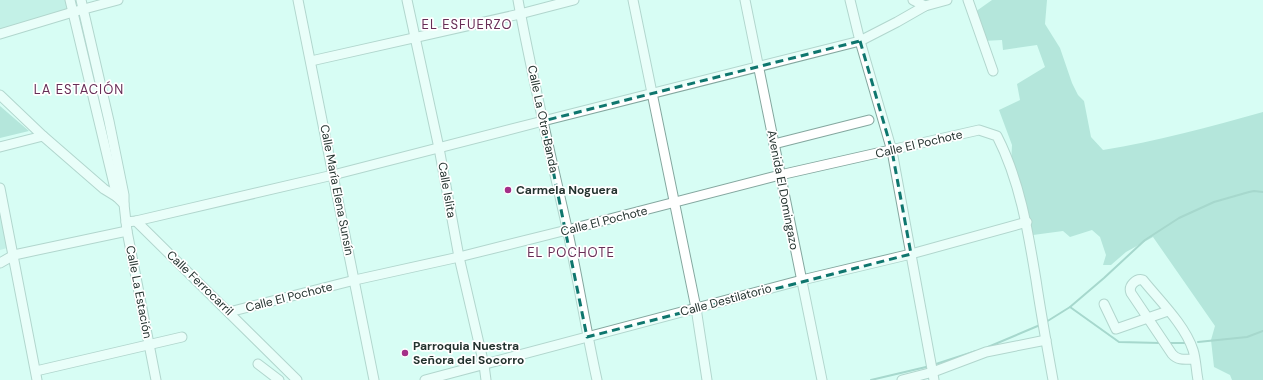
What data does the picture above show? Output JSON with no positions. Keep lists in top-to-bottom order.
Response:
{
  "streets": {
    "street": [
      "Calle La Otra Banda",
      "Calle El Pochote",
      "Calle María Elena Sunsín",
      "Calle Islita",
      "Avenida El Domingazo",
      "Calle Ferrocarril",
      "Calle La Estación",
      "Calle Destilatorio"
    ]
  },
  "crossings": [
    ["Calle La Otra Banda", "Calle El Pochote"],
    ["Calle La Otra Banda", "Calle Destilatorio"],
    ["Calle El Pochote", "Calle María Elena Sunsín"],
    ["Calle El Pochote", "Calle Islita"],
    ["Calle El Pochote", "Avenida El Domingazo"],
    ["Calle El Pochote", "Calle Ferrocarril"],
    ["Calle El Pochote", "Calle Destilatorio"],
    ["Calle Islita", "Calle Destilatorio"],
    ["Avenida El Domingazo", "Calle Destilatorio"]
  ],
  "districts": ["EL ESFUERZO", "LA ESTACIÓN", "EL POCHOTE"],
  "places": ["Carmela Noguera", "Parroquia Nuestra Señora del Socorro"]
}
